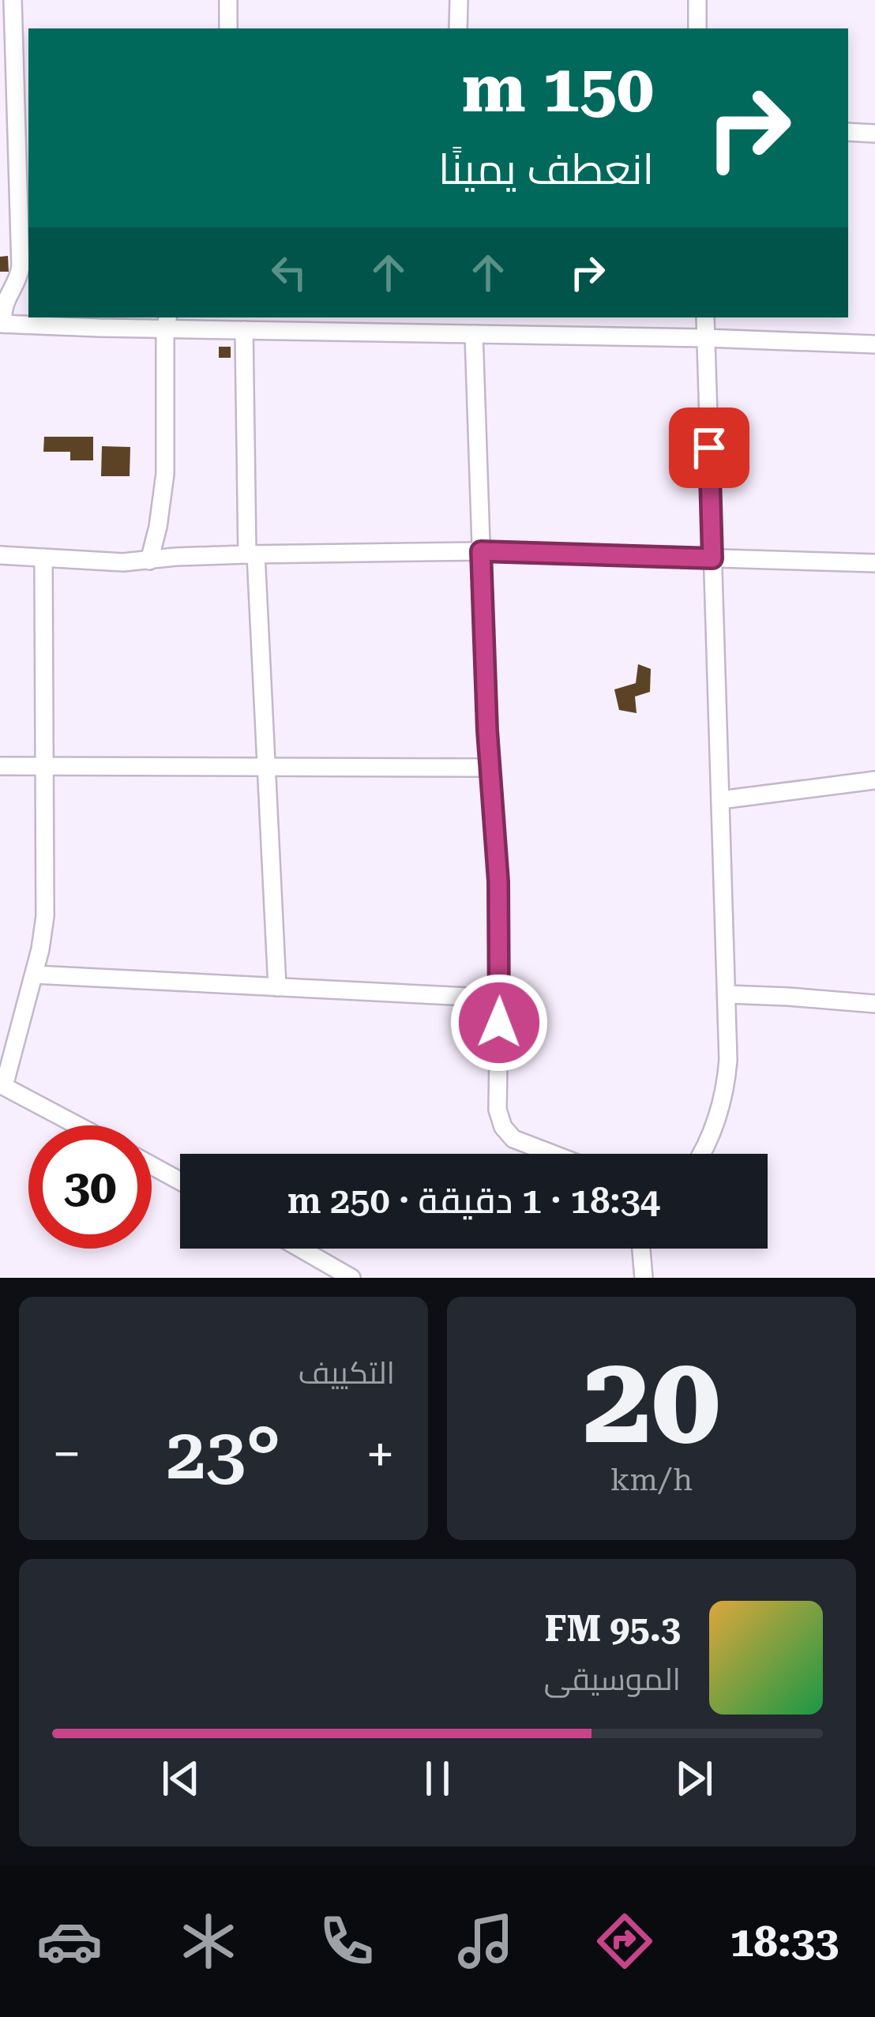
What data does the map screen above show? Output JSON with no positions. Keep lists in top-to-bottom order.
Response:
{
  "page": {
    "turn": ["150 m", "انعطف يمينًا"],
    "limit": "30",
    "trip": "18:34 · 1 دقيقة · 250 m",
    "tile": [
      ["20", "km/h"],
      "التكييف"
    ],
    "heat": ["−", "23°", "+"],
    "song": ["95.3 FM", "الموسيقى"],
    "tabs": "18:33"
  }
}
